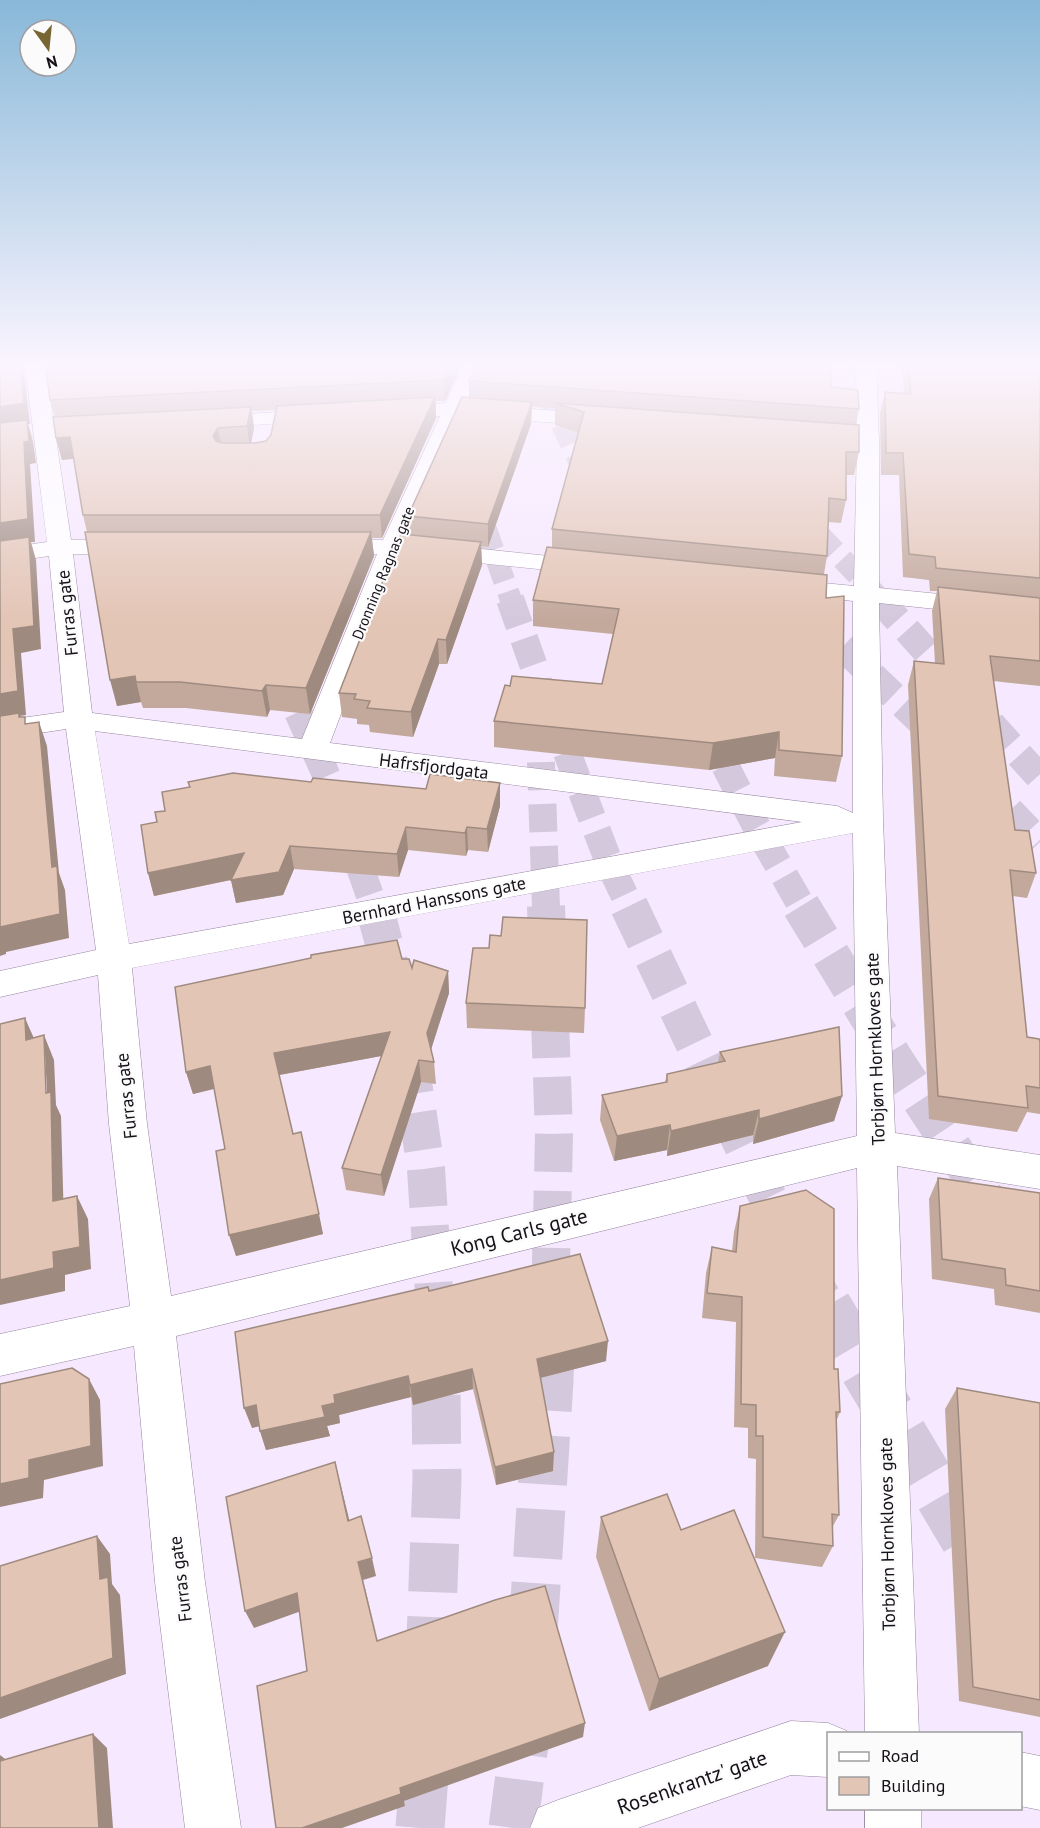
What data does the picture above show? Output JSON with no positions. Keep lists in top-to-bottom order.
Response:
{
  "streets": {
    "street": [
      "Dronning Ragnas gate",
      "Furras gate",
      "Hafrsfjordgata",
      "Bernhard Hanssons gate",
      "Torbjørn Hornkloves gate",
      "Kong Carls gate",
      "Rosenkrantz' gate"
    ]
  },
  "crossings": [
    ["Dronning Ragnas gate", "Hafrsfjordgata"],
    ["Furras gate", "Hafrsfjordgata"],
    ["Furras gate", "Bernhard Hanssons gate"],
    ["Furras gate", "Kong Carls gate"],
    ["Hafrsfjordgata", "Bernhard Hanssons gate"],
    ["Hafrsfjordgata", "Torbjørn Hornkloves gate"],
    ["Bernhard Hanssons gate", "Torbjørn Hornkloves gate"],
    ["Torbjørn Hornkloves gate", "Kong Carls gate"]
  ],
  "legend": ["Road", "Building"],
  "north": "bottom"
}
